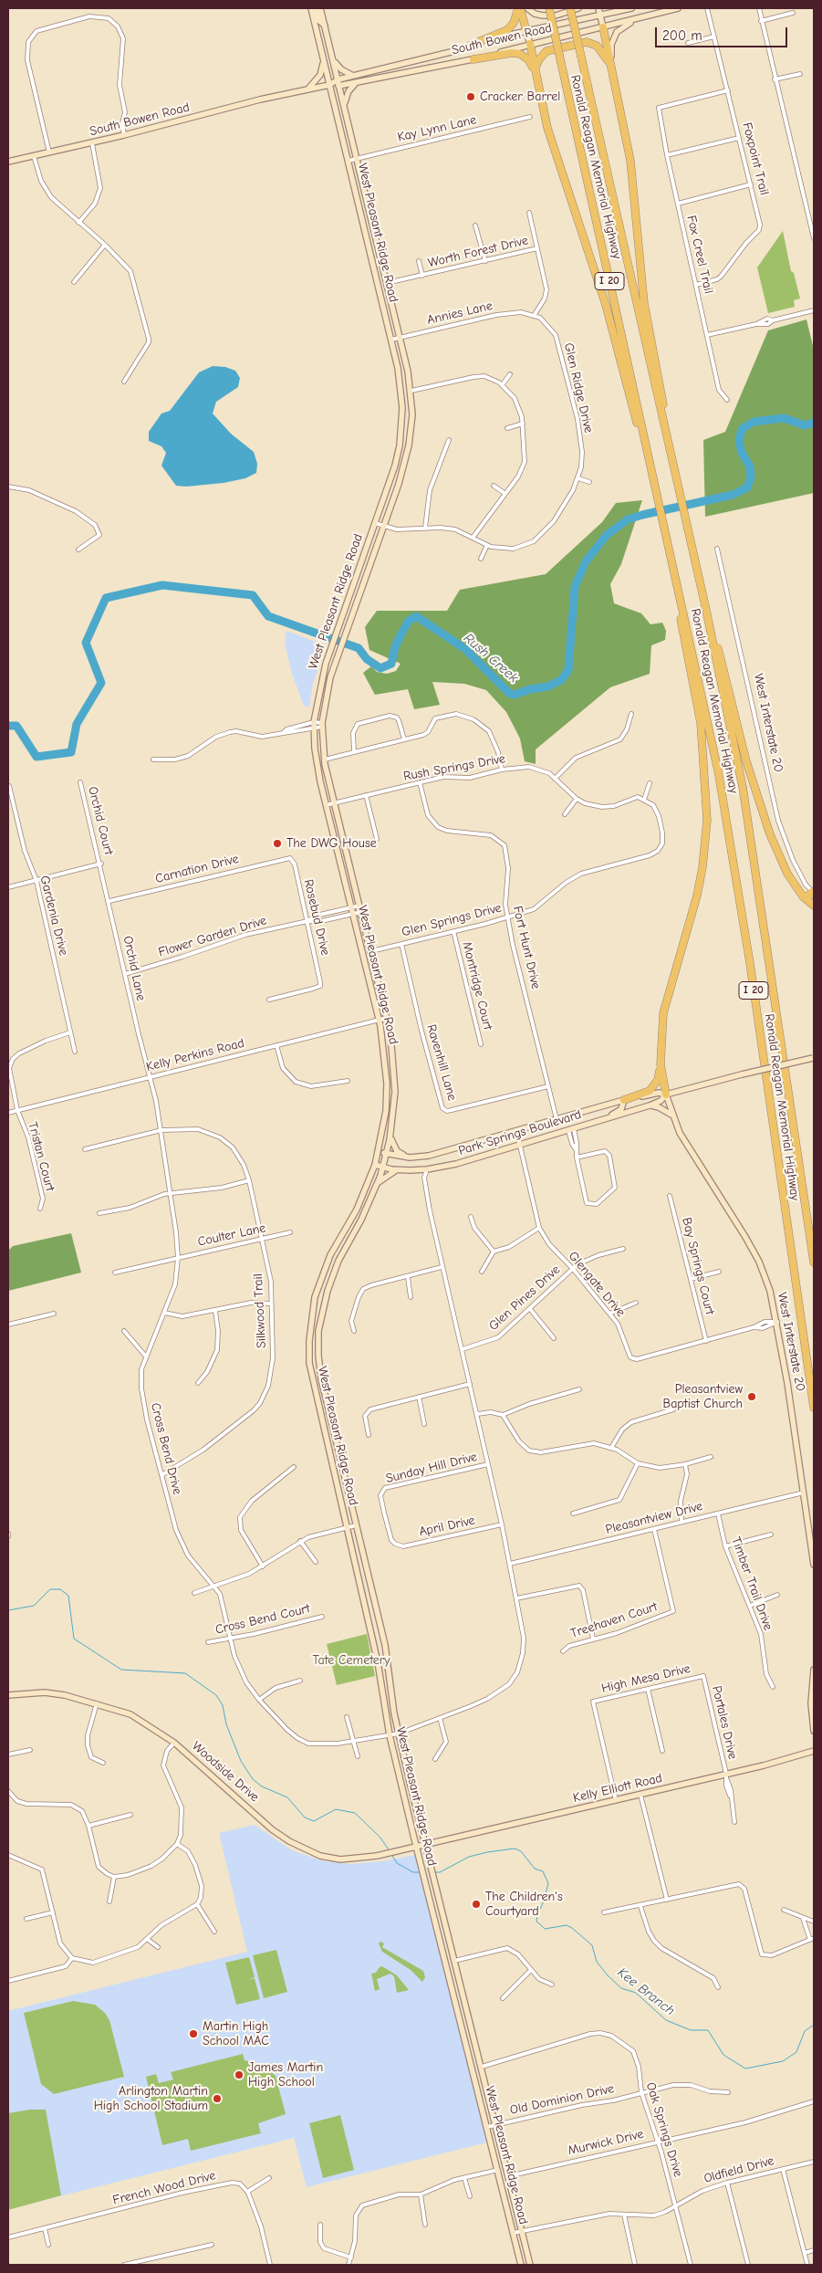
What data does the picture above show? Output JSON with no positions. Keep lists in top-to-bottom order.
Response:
{
  "streets": {
    "highway": ["Ronald Reagan Memorial Highway", "I 20"],
    "main road": [
      "South Bowen Road",
      "West Pleasant Ridge Road",
      "West Interstate 20",
      "Park Springs Boulevard",
      "Woodside Drive",
      "Kelly Elliott Road"
    ],
    "street": [
      "Kay Lynn Lane",
      "Foxpoint Trail",
      "Worth Forest Drive",
      "Fox Creel Trail",
      "Annies Lane",
      "Glen Ridge Drive",
      "Rush Springs Drive",
      "Orchid Court",
      "Carnation Drive",
      "Gardenia Drive",
      "Rosebud Drive",
      "Glen Springs Drive",
      "Flower Garden Drive",
      "Fort Hunt Drive",
      "Orchid Lane",
      "Montridge Court",
      "Kelly Perkins Road",
      "Ravenhill Lane",
      "Tristan Court",
      "Coulter Lane",
      "Bay Springs Court",
      "Glengate Drive",
      "Glen Pines Drive",
      "Silkwood Trail",
      "Cross Bend Drive",
      "Sunday Hill Drive",
      "Pleasantview Drive",
      "April Drive",
      "Timber Trail Drive",
      "Cross Bend Court",
      "Treehaven Court",
      "High Mesa Drive",
      "Portales Drive",
      "Old Dominion Drive",
      "Oak Springs Drive",
      "Murwick Drive",
      "Oldfield Drive",
      "French Wood Drive"
    ]
  },
  "crossings": [
    ["South Bowen Road", "West Pleasant Ridge Road"],
    ["Kay Lynn Lane", "West Pleasant Ridge Road"],
    ["Foxpoint Trail", "Fox Creel Trail"],
    ["West Pleasant Ridge Road", "Worth Forest Drive"],
    ["West Pleasant Ridge Road", "Annies Lane"],
    ["West Pleasant Ridge Road", "Glen Ridge Drive"],
    ["West Pleasant Ridge Road", "Rush Springs Drive"],
    ["West Pleasant Ridge Road", "Glen Springs Drive"],
    ["West Pleasant Ridge Road", "Flower Garden Drive"],
    ["West Pleasant Ridge Road", "Kelly Perkins Road"],
    ["West Pleasant Ridge Road", "Park Springs Boulevard"],
    ["West Pleasant Ridge Road", "Glen Pines Drive"],
    ["West Pleasant Ridge Road", "Cross Bend Drive"],
    ["West Pleasant Ridge Road", "Sunday Hill Drive"],
    ["West Pleasant Ridge Road", "Pleasantview Drive"],
    ["West Pleasant Ridge Road", "April Drive"],
    ["West Pleasant Ridge Road", "Woodside Drive"],
    ["West Pleasant Ridge Road", "Kelly Elliott Road"],
    ["West Pleasant Ridge Road", "Old Dominion Drive"],
    ["West Pleasant Ridge Road", "Oak Springs Drive"],
    ["West Pleasant Ridge Road", "Murwick Drive"],
    ["West Pleasant Ridge Road", "Oldfield Drive"],
    ["Annies Lane", "Glen Ridge Drive"],
    ["West Interstate 20", "Park Springs Boulevard"],
    ["West Interstate 20", "Glengate Drive"],
    ["West Interstate 20", "Pleasantview Drive"],
    ["Rush Springs Drive", "Glen Springs Drive"],
    ["Rush Springs Drive", "Fort Hunt Drive"],
    ["Orchid Court", "Orchid Lane"],
    ["Carnation Drive", "Rosebud Drive"],
    ["Carnation Drive", "Orchid Lane"],
    ["Rosebud Drive", "Flower Garden Drive"],
    ["Glen Springs Drive", "Fort Hunt Drive"],
    ["Glen Springs Drive", "Montridge Court"],
    ["Glen Springs Drive", "Ravenhill Lane"],
    ["Flower Garden Drive", "Orchid Lane"],
    ["Fort Hunt Drive", "Ravenhill Lane"],
    ["Fort Hunt Drive", "Park Springs Boulevard"],
    ["Orchid Lane", "Kelly Perkins Road"],
    ["Orchid Lane", "Cross Bend Drive"],
    ["Kelly Perkins Road", "Tristan Court"],
    ["Kelly Perkins Road", "Cross Bend Drive"],
    ["Park Springs Boulevard", "Glengate Drive"],
    ["Coulter Lane", "Silkwood Trail"],
    ["Coulter Lane", "Cross Bend Drive"],
    ["Bay Springs Court", "Glengate Drive"],
    ["Glengate Drive", "Glen Pines Drive"],
    ["Silkwood Trail", "Cross Bend Drive"],
    ["Cross Bend Drive", "Cross Bend Court"],
    ["Sunday Hill Drive", "April Drive"],
    ["Pleasantview Drive", "Timber Trail Drive"],
    ["Pleasantview Drive", "Treehaven Court"],
    ["High Mesa Drive", "Portales Drive"],
    ["High Mesa Drive", "Kelly Elliott Road"],
    ["Portales Drive", "Kelly Elliott Road"],
    ["Woodside Drive", "Kelly Elliott Road"],
    ["Old Dominion Drive", "Oak Springs Drive"],
    ["Oak Springs Drive", "Murwick Drive"],
    ["Oak Springs Drive", "Oldfield Drive"]
  ],
  "water": ["Rush Creek", "Kee Branch"],
  "parks": ["Tate Cemetery"],
  "places": [
    "Cracker Barrel",
    "The DWG House",
    "Pleasantview Baptist Church",
    "The Children's Courtyard",
    "Martin High School MAC",
    "James Martin High School",
    "Arlington Martin High School Stadium"
  ],
  "scale_bar": "200 m"
}
